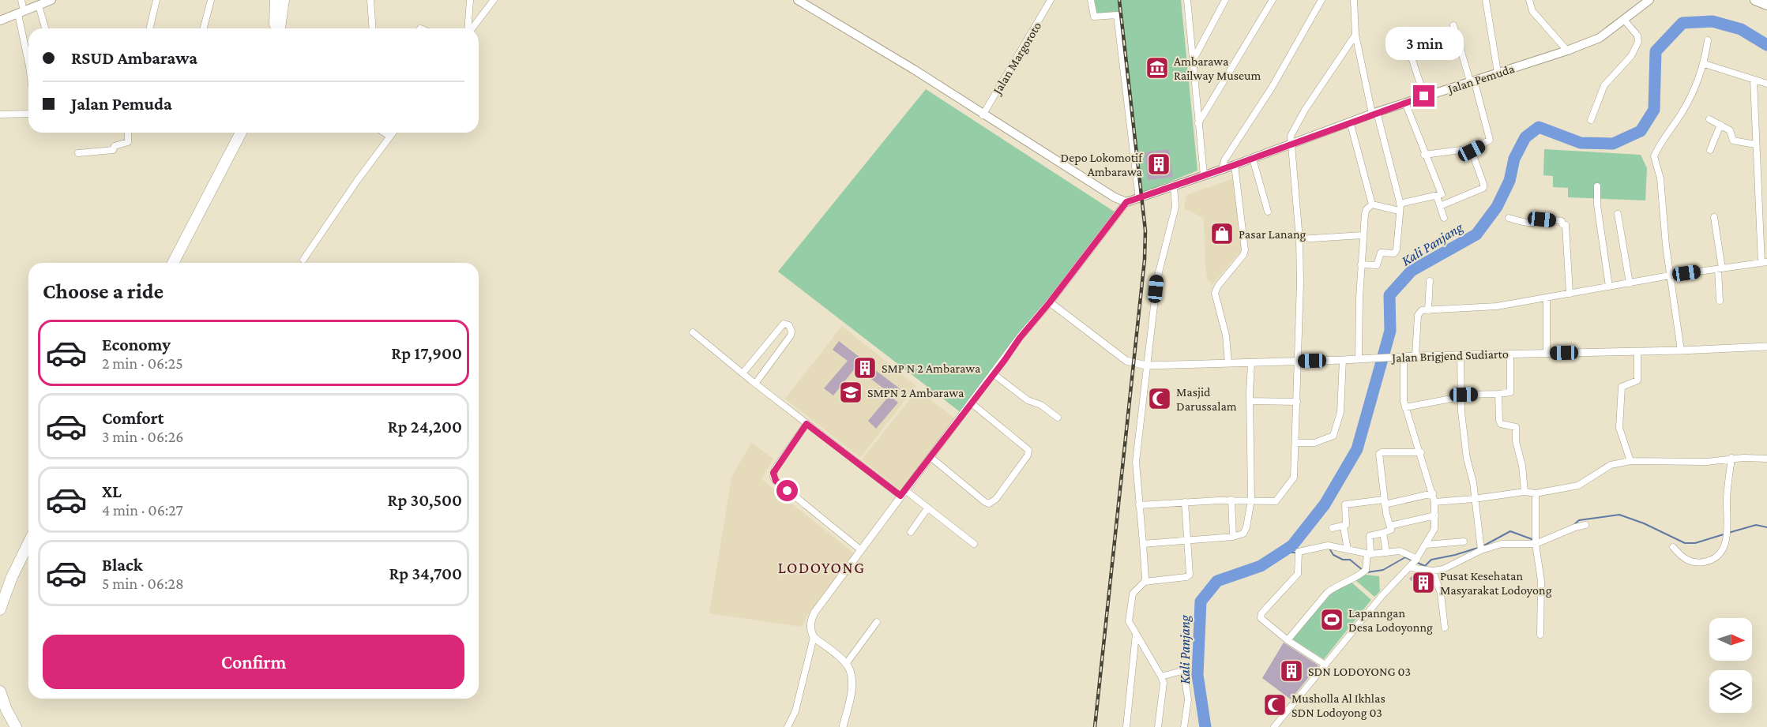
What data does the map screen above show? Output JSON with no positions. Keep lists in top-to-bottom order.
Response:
{
  "streets": {
    "main road": ["Jalan Pemuda"],
    "street": ["Jalan Margoroto", "Jalan Brigjend Sudiarto"]
  },
  "districts": ["LODOYONG"],
  "water": ["Kali Panjang"],
  "places": {
    "museum": ["Ambarawa Railway Museum"],
    "building": [
      "Depo Lokomotif Ambarawa",
      "SMP N 2 Ambarawa",
      "Pusat Kesehatan Masyarakat Lodoyong",
      "SDN LODOYONG 03"
    ],
    "shop": ["Pasar Lanang"],
    "school or university": ["SMPN 2 Ambarawa"],
    "mosque": ["Masjid Darussalam", "Musholla Al Ikhlas SDN Lodoyong 03"],
    "sports": ["Lapanngan Desa Lodoyonng"]
  },
  "north": "right",
  "page": {
    "bubble": "3 min",
    "banner": ["RSUD Ambarawa", "Jalan Pemuda"],
    "heading": "Choose a ride",
    "list": [
      {
        "name": "Economy",
        "note": "2 min · 06:25",
        "value": "Rp 17,900"
      },
      {
        "name": "Comfort",
        "note": "3 min · 06:26",
        "value": "Rp 24,200"
      },
      {
        "name": "XL",
        "note": "4 min · 06:27",
        "value": "Rp 30,500"
      },
      {
        "name": "Black",
        "note": "5 min · 06:28",
        "value": "Rp 34,700"
      }
    ],
    "buttons": "Confirm"
  }
}
